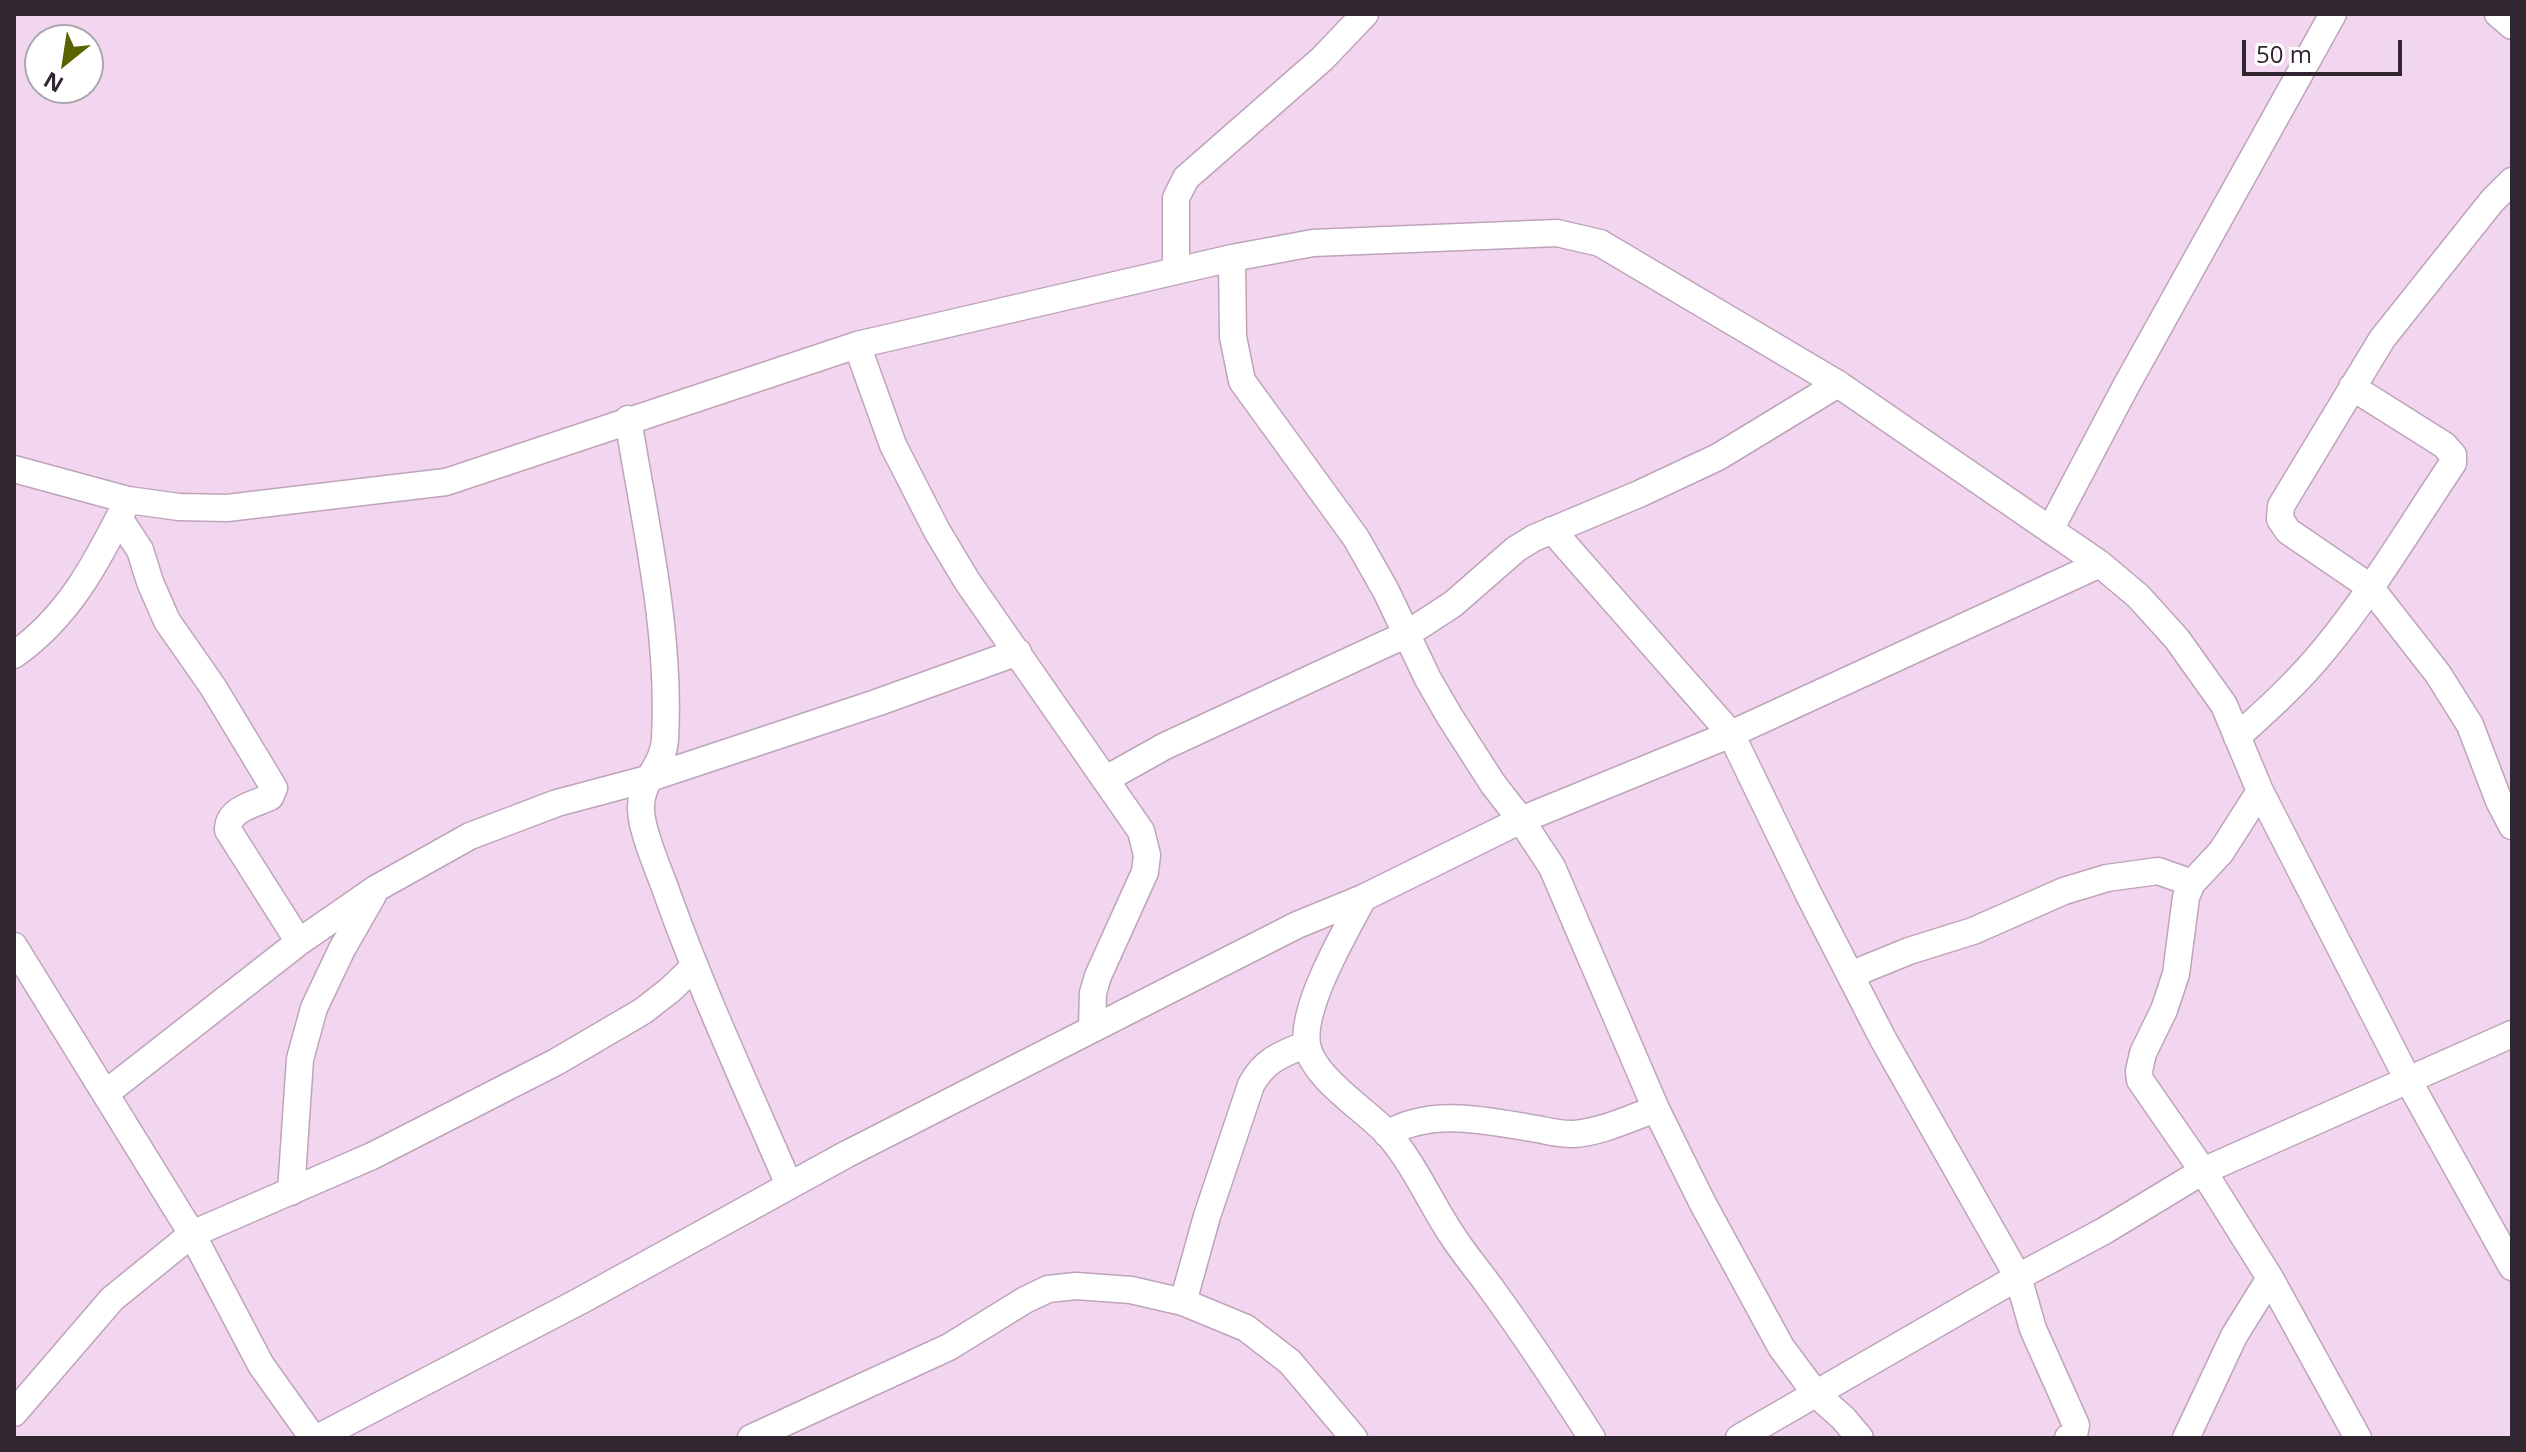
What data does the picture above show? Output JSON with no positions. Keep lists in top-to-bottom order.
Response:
{
  "scale_bar": "50 m",
  "north": "bottom left"
}
